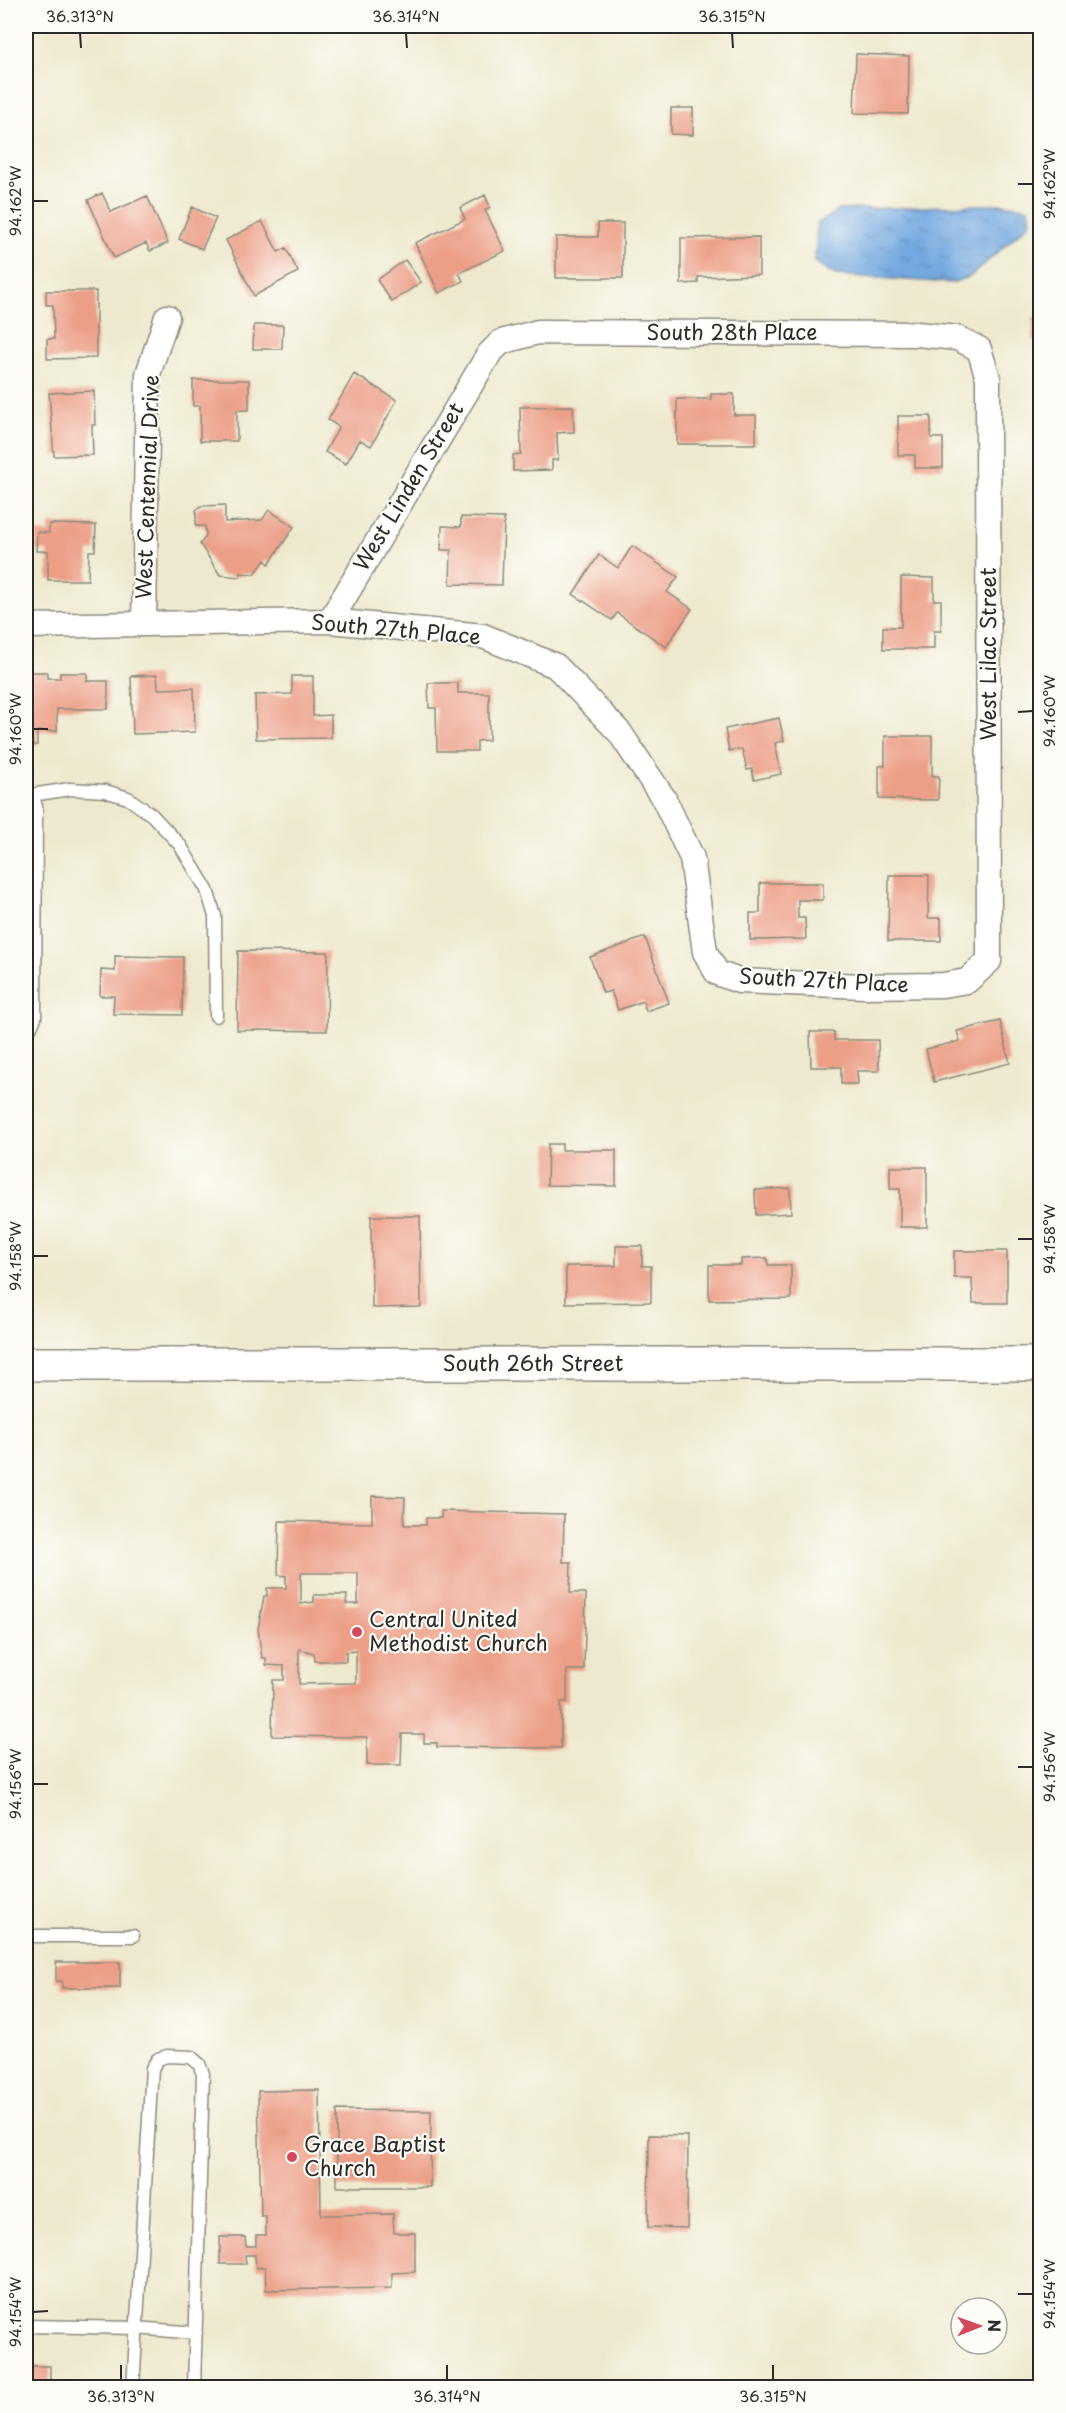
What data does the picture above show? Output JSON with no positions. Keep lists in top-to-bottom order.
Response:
{
  "streets": {
    "street": [
      "South 28th Place",
      "West Centennial Drive",
      "West Linden Street",
      "South 27th Place",
      "West Lilac Street",
      "South 26th Street"
    ]
  },
  "crossings": [
    ["South 28th Place", "West Linden Street"],
    ["South 28th Place", "West Lilac Street"],
    ["West Centennial Drive", "South 27th Place"],
    ["West Linden Street", "South 27th Place"],
    ["South 27th Place", "West Lilac Street"]
  ],
  "places": ["Central United Methodist Church", "Grace Baptist Church"],
  "north": "right",
  "coordinates": [
    "36.313°N",
    "36.314°N",
    "36.315°N",
    "94.162°W",
    "94.160°W",
    "94.158°W",
    "94.156°W",
    "94.154°W"
  ]
}
